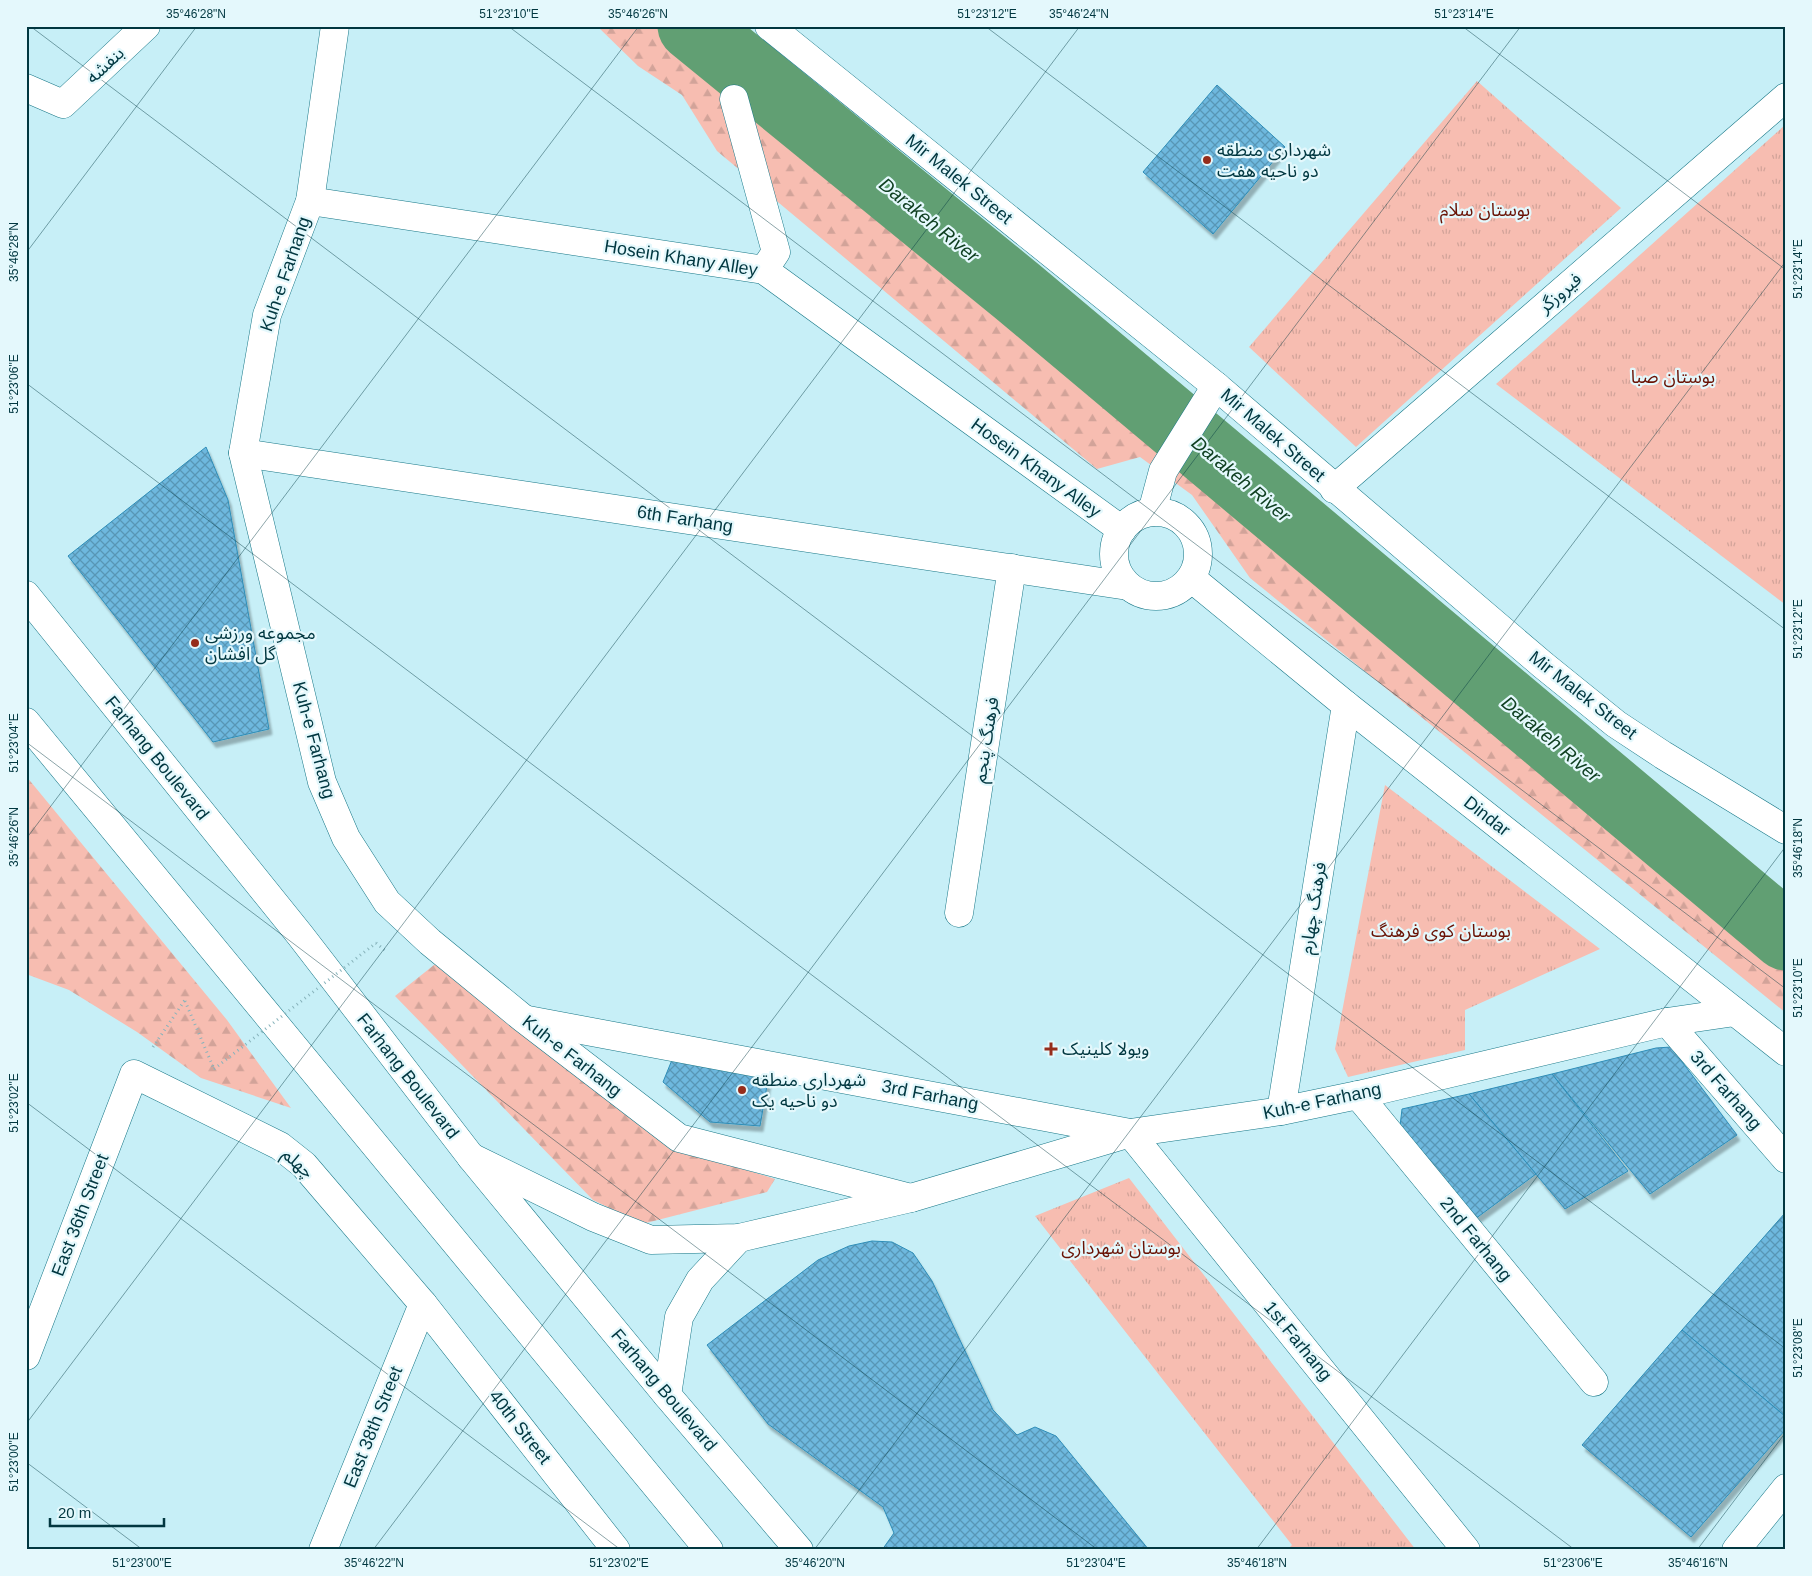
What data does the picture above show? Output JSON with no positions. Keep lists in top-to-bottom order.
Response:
{
  "streets": {
    "street": [
      "بنفشه",
      "Mir Malek Street",
      "Hosein Khany Alley",
      "Kuh-e Farhang",
      "فیروزگر",
      "6th Farhang",
      "فرهنگ پنجم",
      "Farhang Boulevard",
      "Dindar",
      "فرهنگ چهارم",
      "3rd Farhang",
      "چهلم",
      "East 36th Street",
      "2nd Farhang",
      "1st Farhang",
      "East 38th Street",
      "40th Street"
    ]
  },
  "crossings": [
    ["Mir Malek Street", "فیروزگر"],
    ["Hosein Khany Alley", "Kuh-e Farhang"],
    ["Hosein Khany Alley", "6th Farhang"],
    ["Hosein Khany Alley", "Dindar"],
    ["Kuh-e Farhang", "6th Farhang"],
    ["Kuh-e Farhang", "Farhang Boulevard"],
    ["Kuh-e Farhang", "Dindar"],
    ["Kuh-e Farhang", "فرهنگ چهارم"],
    ["Kuh-e Farhang", "3rd Farhang"],
    ["Kuh-e Farhang", "2nd Farhang"],
    ["Kuh-e Farhang", "1st Farhang"],
    ["6th Farhang", "فرهنگ پنجم"],
    ["6th Farhang", "Dindar"],
    ["Dindar", "فرهنگ چهارم"],
    ["3rd Farhang", "1st Farhang"],
    ["چهلم", "East 36th Street"],
    ["چهلم", "East 38th Street"],
    ["چهلم", "40th Street"],
    ["East 38th Street", "40th Street"]
  ],
  "water": ["Darakeh River"],
  "parks": [
    "بوستان سلام",
    "بوستان صبا",
    "بوستان کوی فرهنگ",
    "بوستان شهرداری"
  ],
  "places": {
    "other": ["شهرداری منطقه دو ناحیه هفت", "مجموعه ورزشی گل افشان", "شهرداری منطقه دو ناحیه یک"],
    "health": ["ویولا کلینیک"]
  },
  "scale_bar": "20 m",
  "coordinates": [
    "35°46'28\"N",
    "51°23'10\"E",
    "35°46'26\"N",
    "51°23'12\"E",
    "35°46'24\"N",
    "51°23'14\"E",
    "51°23'06\"E",
    "51°23'04\"E",
    "35°46'18\"N",
    "51°23'02\"E",
    "51°23'08\"E",
    "51°23'00\"E",
    "35°46'22\"N",
    "35°46'20\"N",
    "35°46'16\"N"
  ]
}
